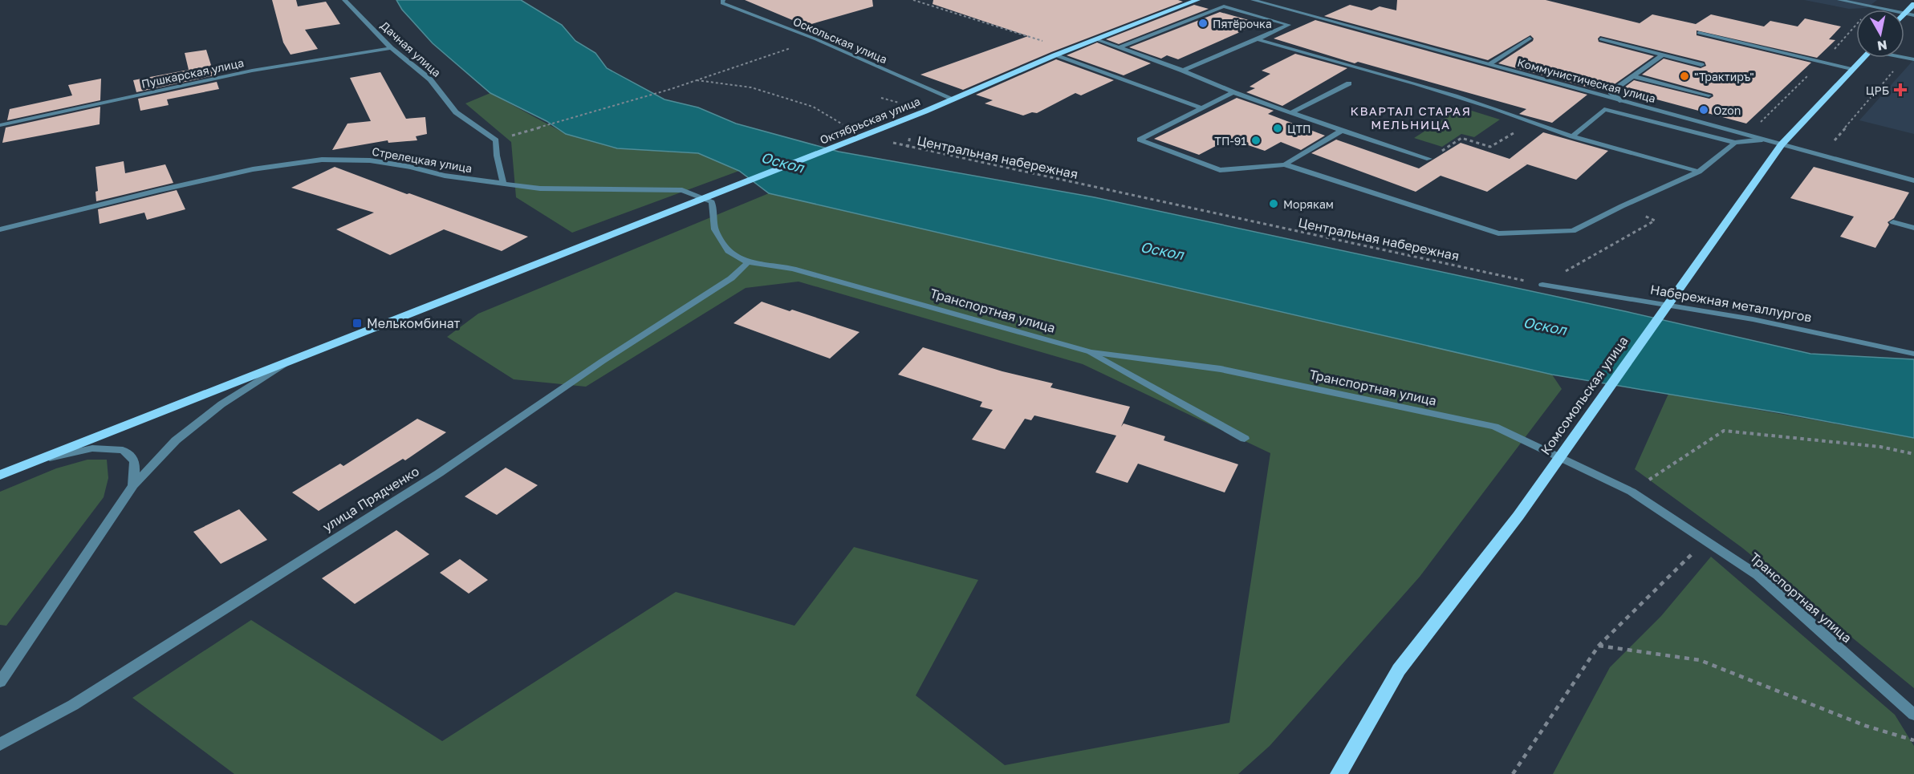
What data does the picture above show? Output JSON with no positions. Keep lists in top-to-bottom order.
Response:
{
  "streets": {
    "main road": ["Октябрьская улица", "Комсомольская улица"],
    "street": [
      "Оскольская улица",
      "Дачная улица",
      "Пушкарская улица",
      "Коммунистическая улица",
      "Стрелецкая улица",
      "Набережная металлургов",
      "Транспортная улица",
      "улица Прядченко"
    ],
    "path": ["Центральная набережная"]
  },
  "crossings": [
    ["Оскольская улица", "Октябрьская улица"],
    ["Дачная улица", "Пушкарская улица"],
    ["Коммунистическая улица", "Комсомольская улица"],
    ["Центральная набережная", "Набережная металлургов"],
    ["Стрелецкая улица", "Транспортная улица"],
    ["Стрелецкая улица", "улица Прядченко"],
    ["Транспортная улица", "улица Прядченко"]
  ],
  "districts": ["КВАРТАЛ СТАРАЯ МЕЛЬНИЦА"],
  "water": ["Оскол"],
  "places": {
    "other": [
      "Пятёрочка",
      "\"Трактиръ\"",
      "Ozon",
      "ЦТП",
      "ТП-91",
      "Морякам"
    ],
    "health": ["ЦРБ"],
    "transit": ["Мелькомбинат"]
  },
  "north": "bottom"
}
